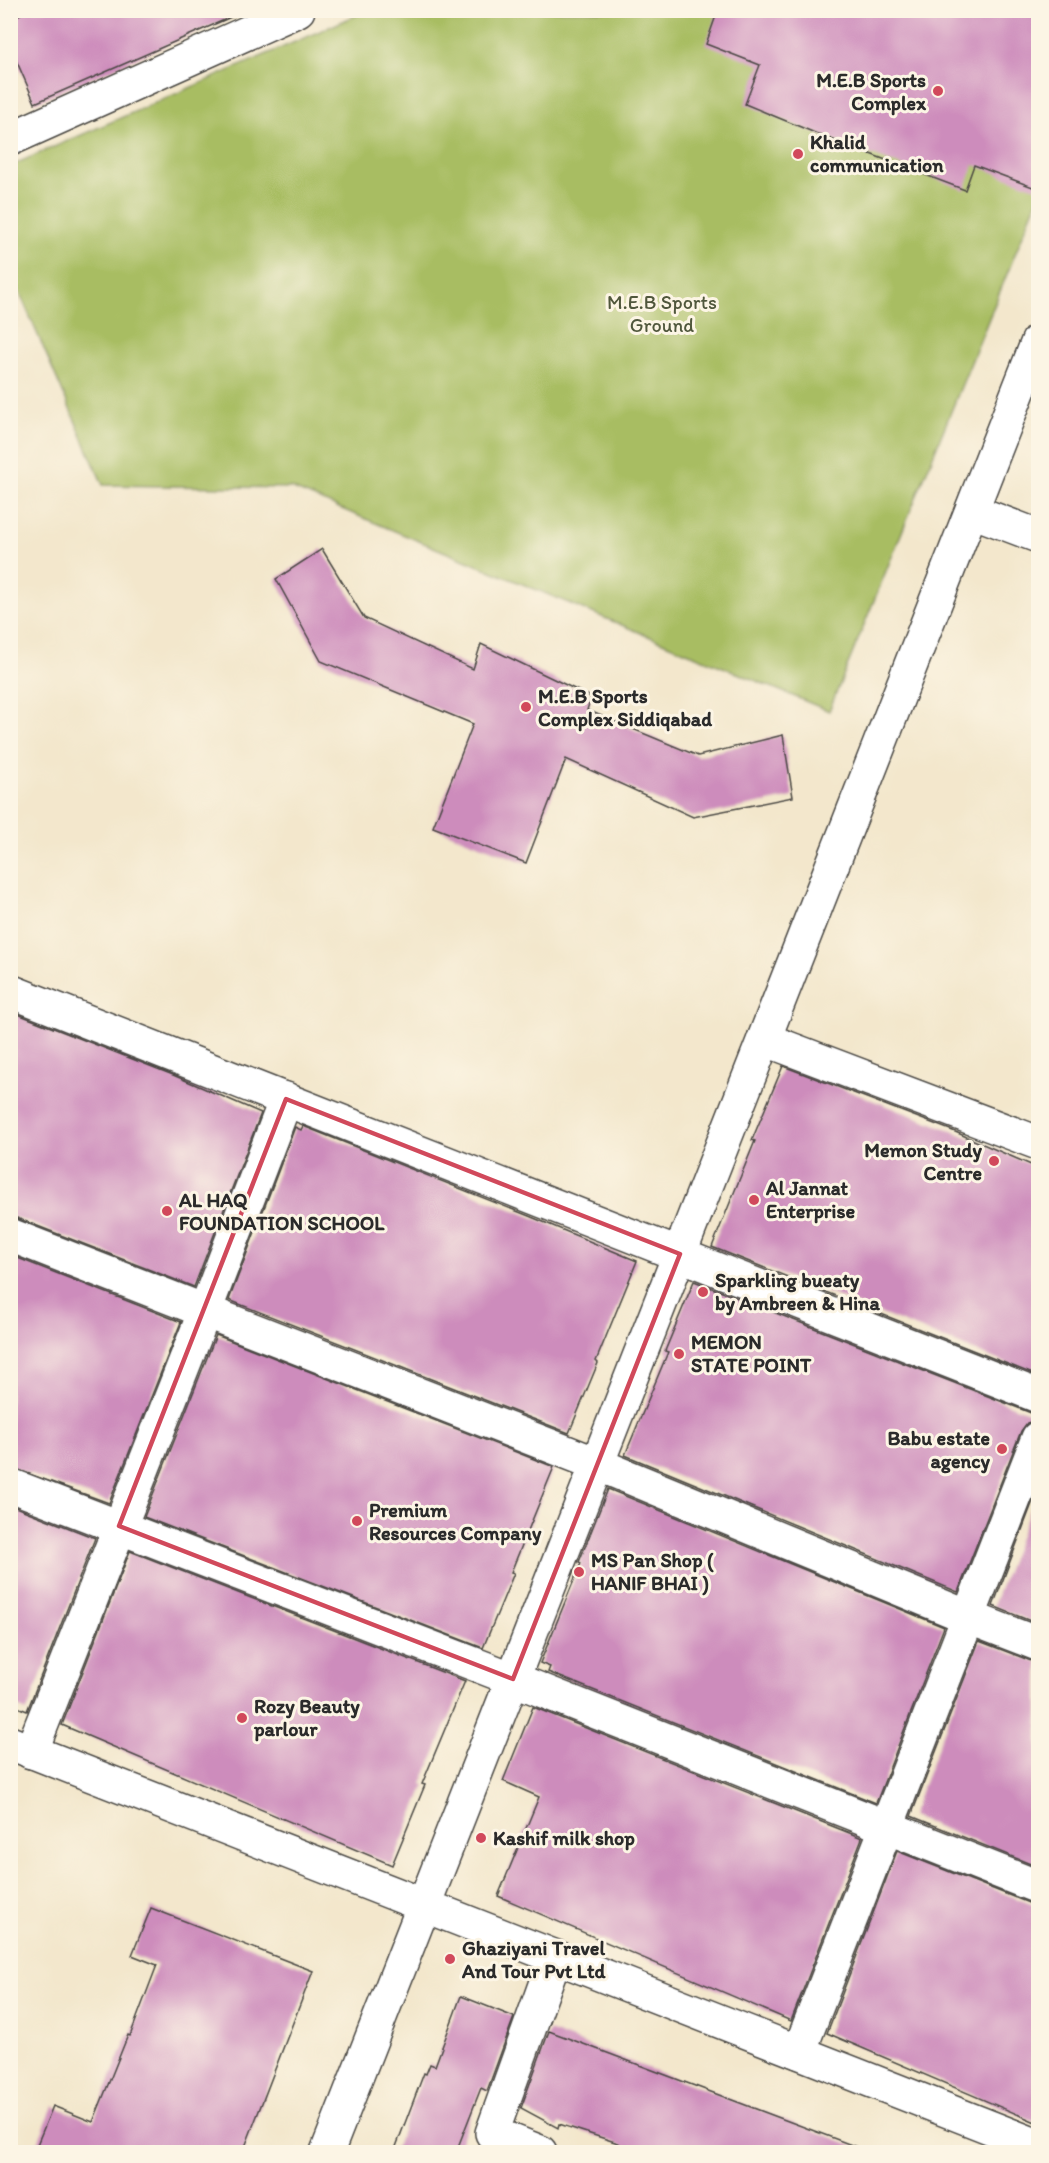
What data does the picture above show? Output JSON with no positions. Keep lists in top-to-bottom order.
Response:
{
  "parks": ["M.E.B Sports Ground"],
  "places": [
    "M.E.B Sports Complex",
    "Khalid communication",
    "M.E.B Sports Complex Siddiqabad",
    "Memon Study Centre",
    "Al Jannat Enterprise",
    "AL HAQ FOUNDATION SCHOOL",
    "Sparkling bueaty by Ambreen & Hina",
    "MEMON STATE POINT",
    "Babu estate agency",
    "Premium Resources Company",
    "MS Pan Shop ( HANIF BHAI )",
    "Rozy Beauty parlour",
    "Kashif milk shop",
    "Ghaziyani Travel And Tour Pvt Ltd"
  ]
}
